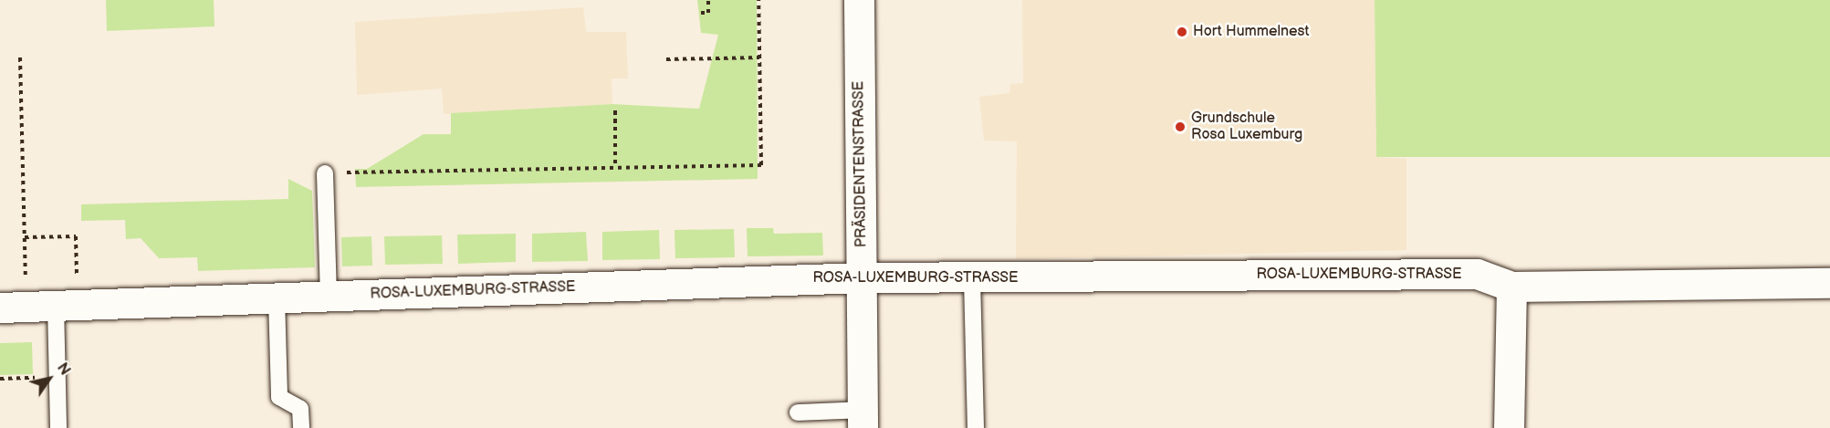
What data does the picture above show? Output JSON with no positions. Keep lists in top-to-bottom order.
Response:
{
  "streets": {
    "street": ["PRÄSIDENTENSTRASSE", "ROSA-LUXEMBURG-STRASSE"]
  },
  "crossings": [
    ["PRÄSIDENTENSTRASSE", "ROSA-LUXEMBURG-STRASSE"]
  ],
  "places": ["Hort Hummelnest", "Grundschule Rosa Luxemburg"],
  "north": "top right"
}
